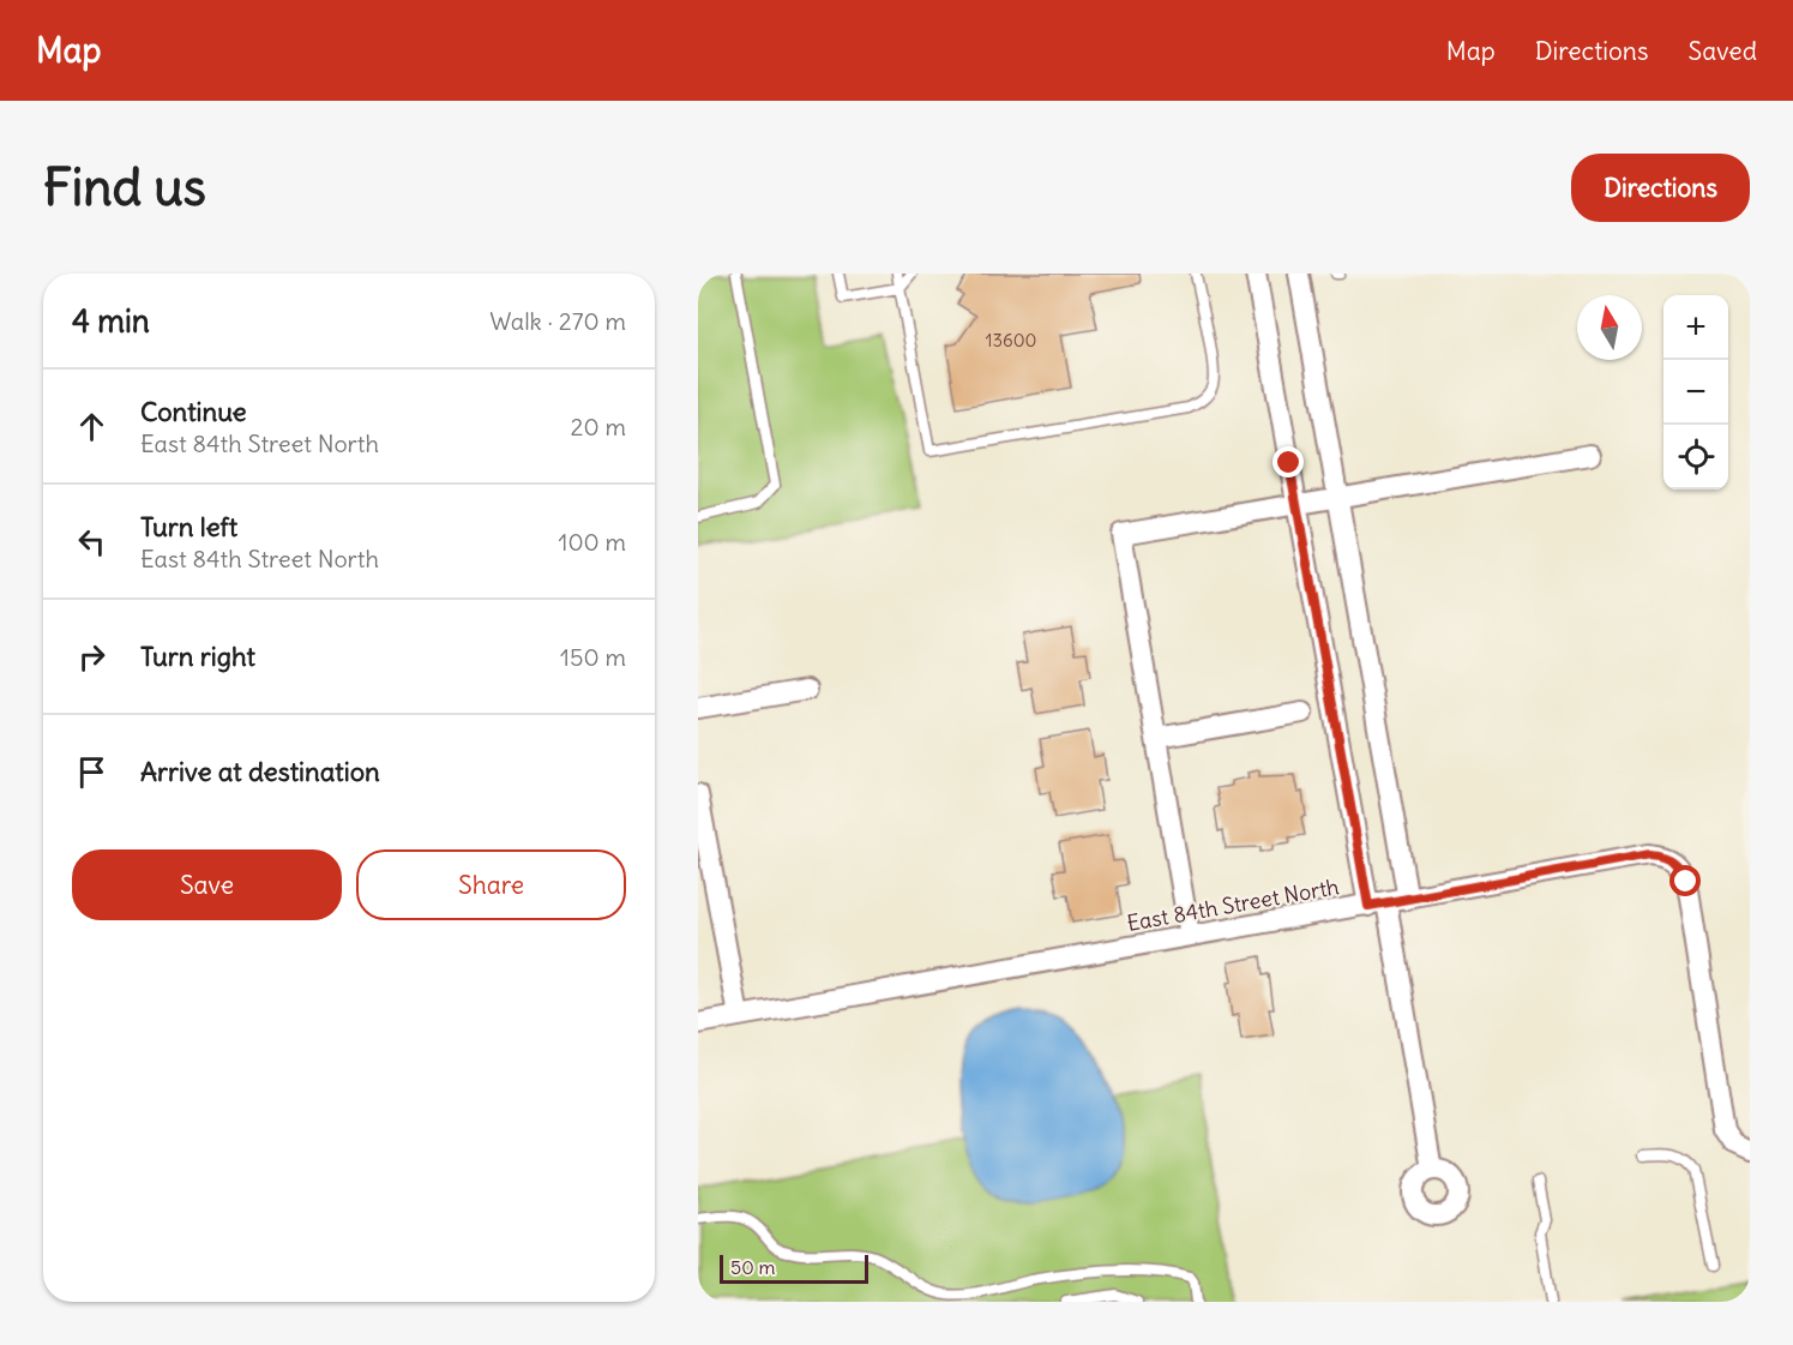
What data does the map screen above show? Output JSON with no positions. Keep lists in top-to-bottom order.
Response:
{
  "streets": {
    "street": ["East 84th Street North"]
  },
  "house_numbers": ["13600"],
  "scale_bar": "50 m",
  "north": "top",
  "page": {
    "header": "Map",
    "nav": ["Map", "Directions", "Saved"],
    "buttons": [
      "Directions",
      ["Save", "Share"]
    ],
    "title": "Find us",
    "heading": ["4 min", "Walk · 270 m"],
    "map_buttons": ["+", "−"],
    "list": [
      ["Continue", "East 84th Street North", "20 m"],
      ["Turn left", "East 84th Street North", "100 m"],
      ["Turn right", "150 m"],
      "Arrive at destination"
    ],
    "scale": "50 m"
  }
}
